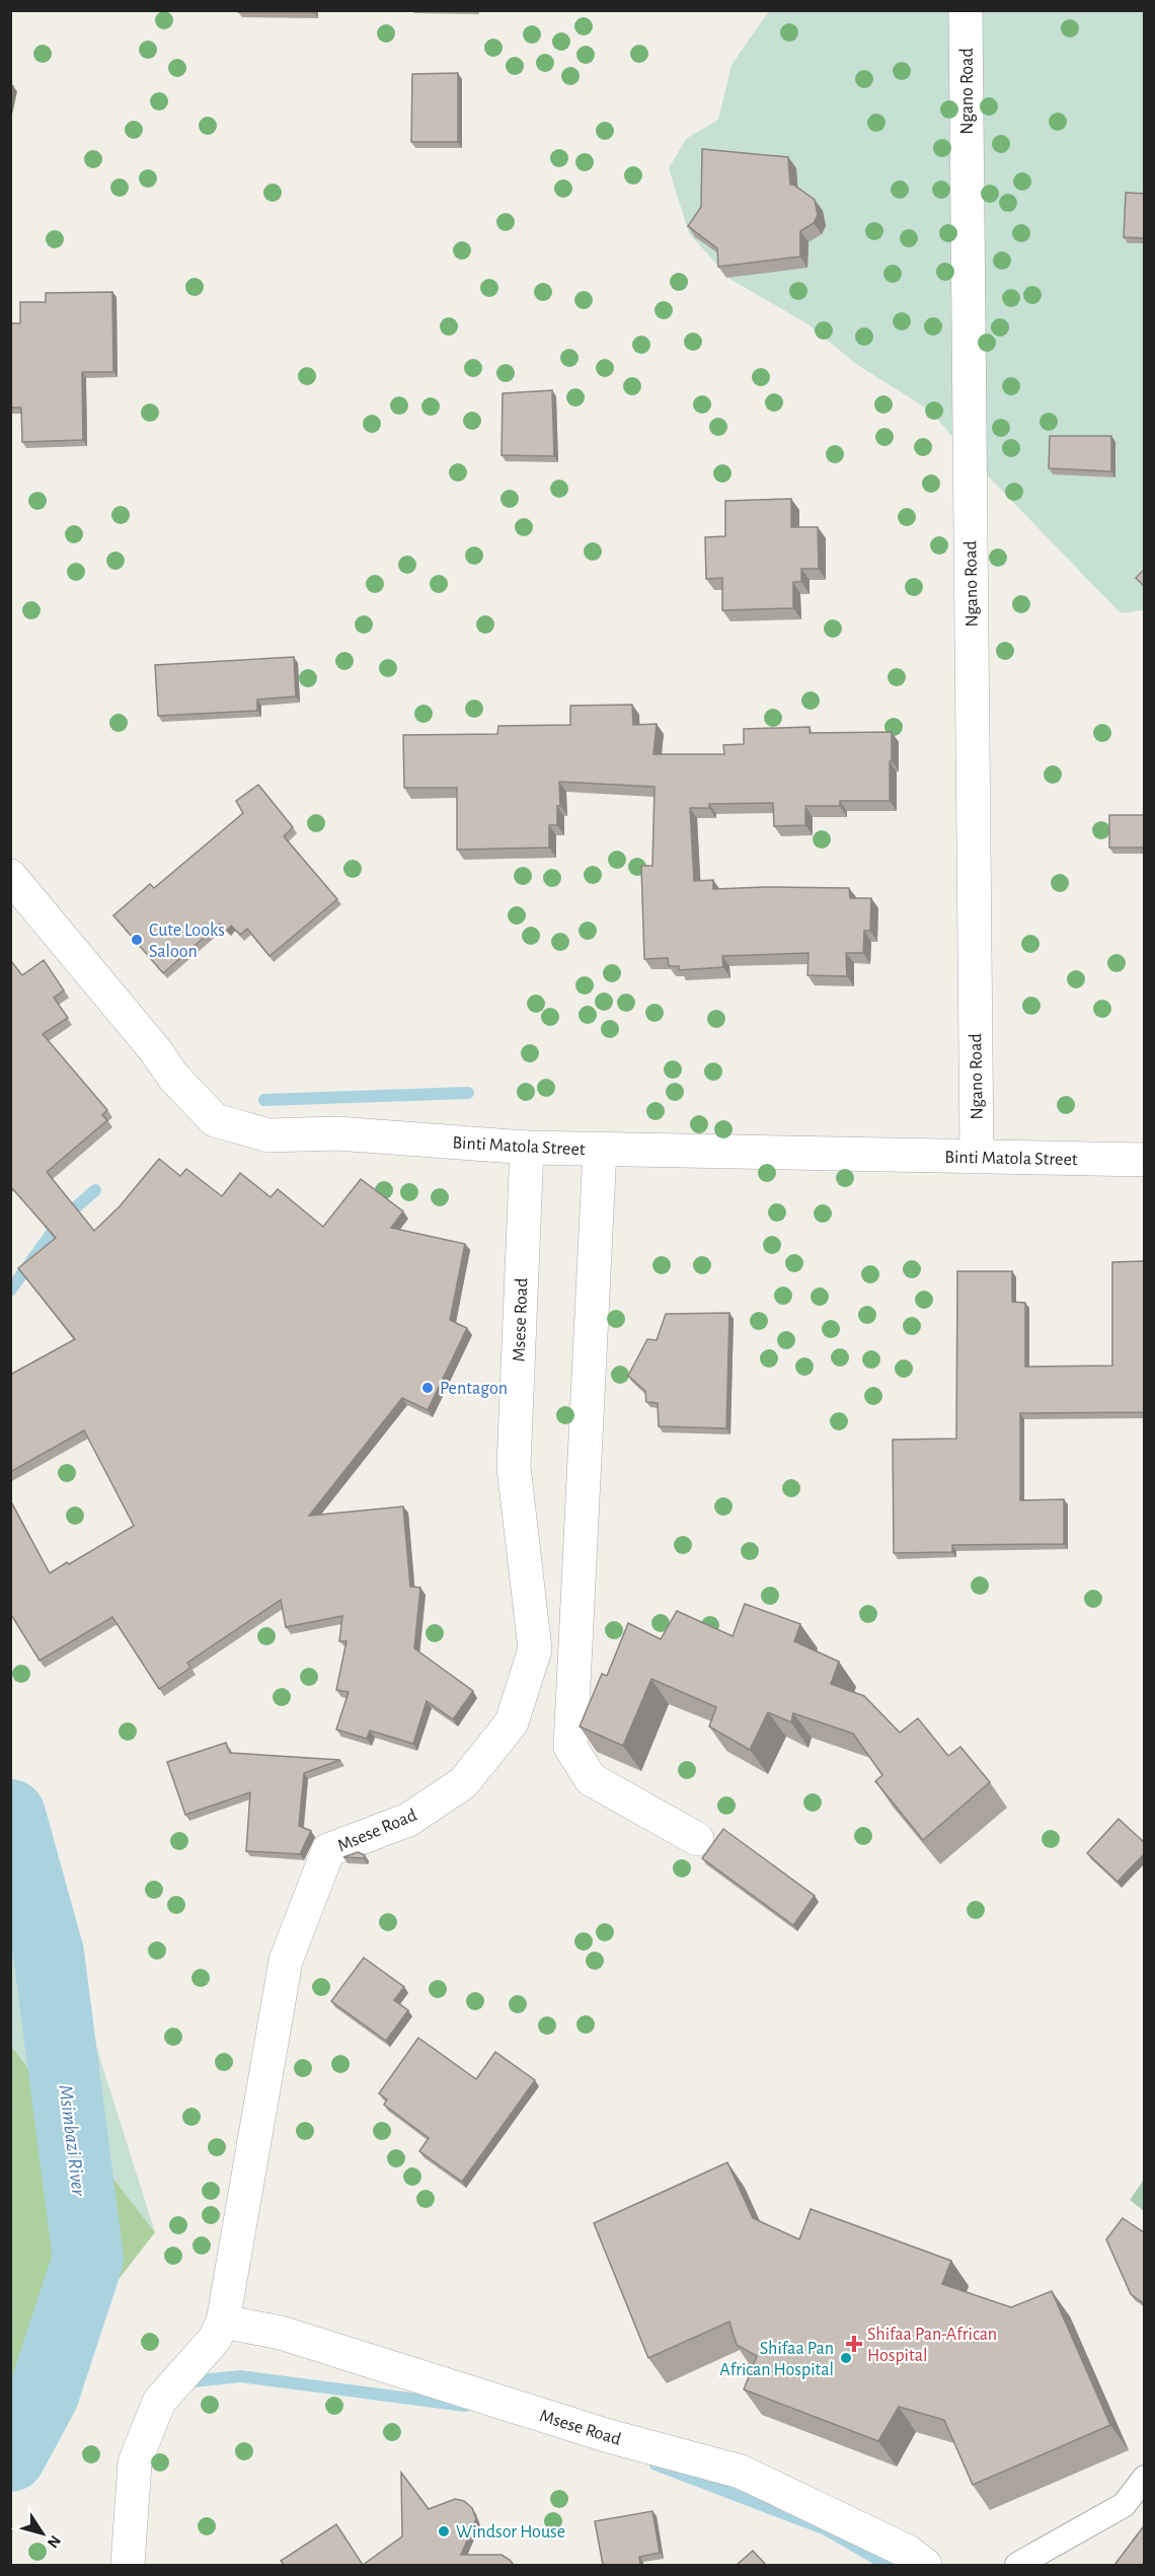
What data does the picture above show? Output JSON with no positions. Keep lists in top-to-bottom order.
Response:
{
  "streets": {
    "street": ["Ngano Road", "Binti Matola Street", "Msese Road"]
  },
  "crossings": [
    ["Ngano Road", "Binti Matola Street"],
    ["Binti Matola Street", "Msese Road"]
  ],
  "water": ["Msimbazi River"],
  "places": {
    "other": [
      "Cute Looks Saloon",
      "Pentagon",
      "Shifaa Pan African Hospital",
      "Windsor House"
    ],
    "health": ["Shifaa Pan-African Hospital"]
  },
  "north": "bottom right"
}
